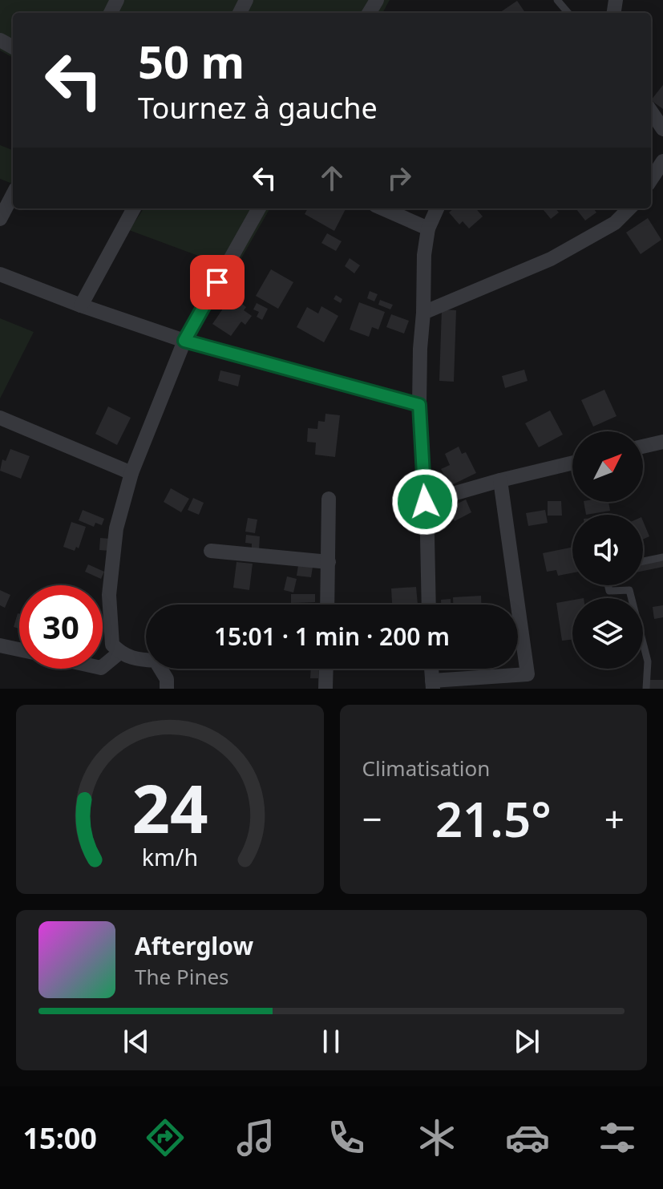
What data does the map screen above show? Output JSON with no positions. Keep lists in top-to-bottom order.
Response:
{
  "north": "top right",
  "page": {
    "turn": ["50 m", "Tournez à gauche"],
    "limit": "30",
    "trip": "15:01 · 1 min · 200 m",
    "tile": "Climatisation",
    "heat": ["−", "21.5°", "+"],
    "song": ["Afterglow", "The Pines"],
    "tabs": "15:00",
    "gauge": ["24", "km/h"]
  }
}
